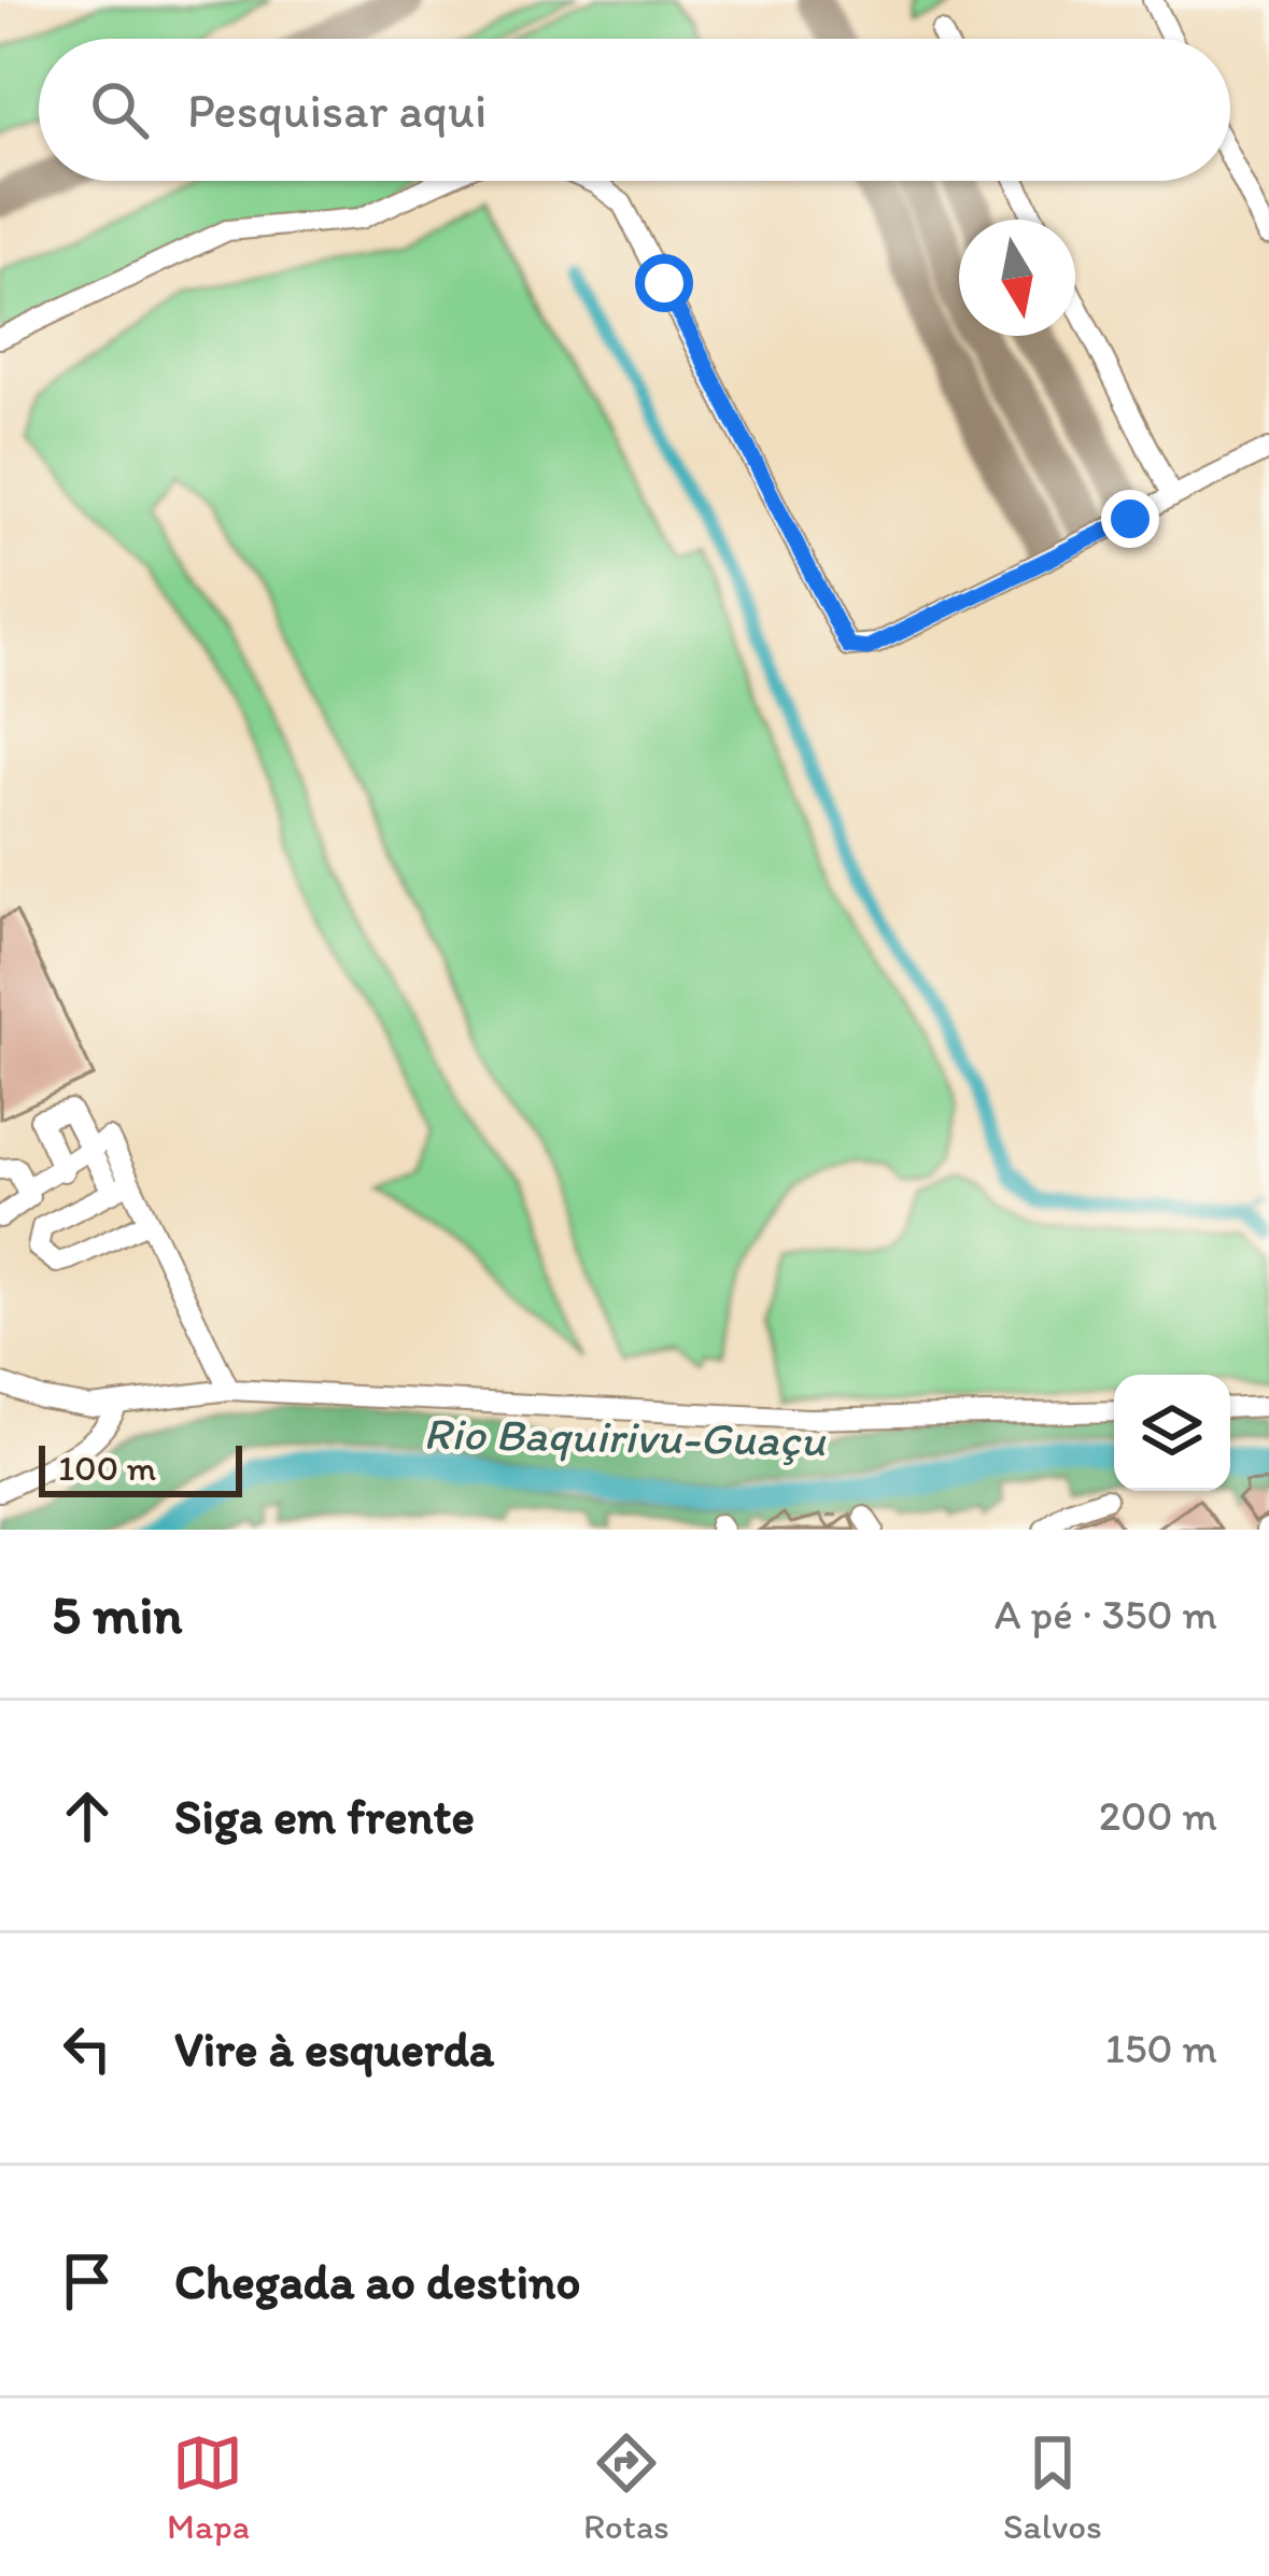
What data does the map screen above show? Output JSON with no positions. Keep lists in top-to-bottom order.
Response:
{
  "water": ["Rio Baquirivu-Guaçu"],
  "scale_bar": "100 m",
  "north": "bottom",
  "page": {
    "search": "Pesquisar aqui",
    "scale": "100 m",
    "heading": ["5 min", "A pé · 350 m"],
    "list": [
      ["Siga em frente", "200 m"],
      ["Vire à esquerda", "150 m"],
      "Chegada ao destino"
    ],
    "nav": ["Mapa", "Rotas", "Salvos"]
  }
}
